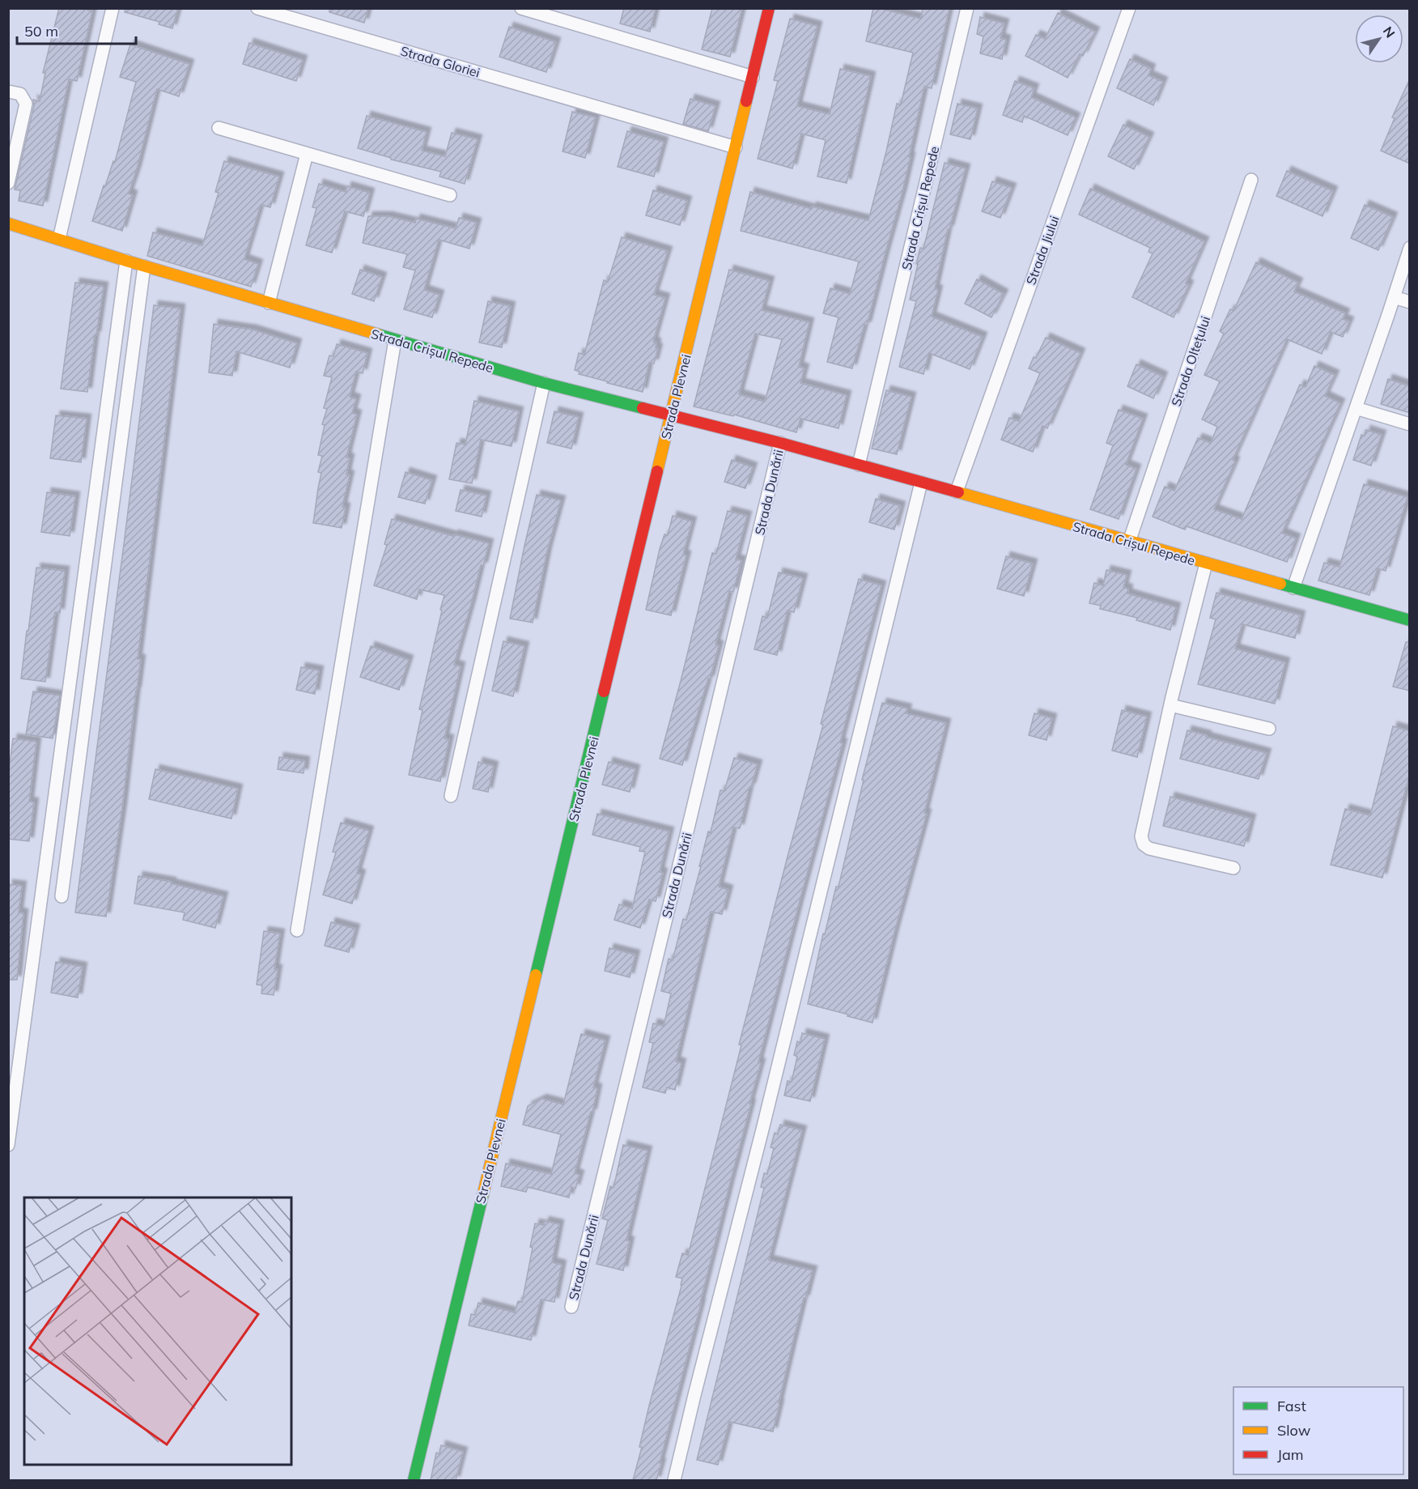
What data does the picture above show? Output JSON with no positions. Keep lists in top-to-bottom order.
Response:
{
  "streets": {
    "street": [
      "Strada Gloriei",
      "Strada Crișul Repede",
      "Strada Jiului",
      "Strada Oltețului",
      "Strada Plevnei",
      "Strada Dunării"
    ]
  },
  "crossings": [
    ["Strada Gloriei", "Strada Plevnei"],
    ["Strada Crișul Repede", "Strada Jiului"],
    ["Strada Crișul Repede", "Strada Oltețului"],
    ["Strada Crișul Repede", "Strada Plevnei"],
    ["Strada Crișul Repede", "Strada Dunării"]
  ],
  "legend": ["Fast", "Slow", "Jam"],
  "scale_bar": "50 m",
  "north": "top right"
}
